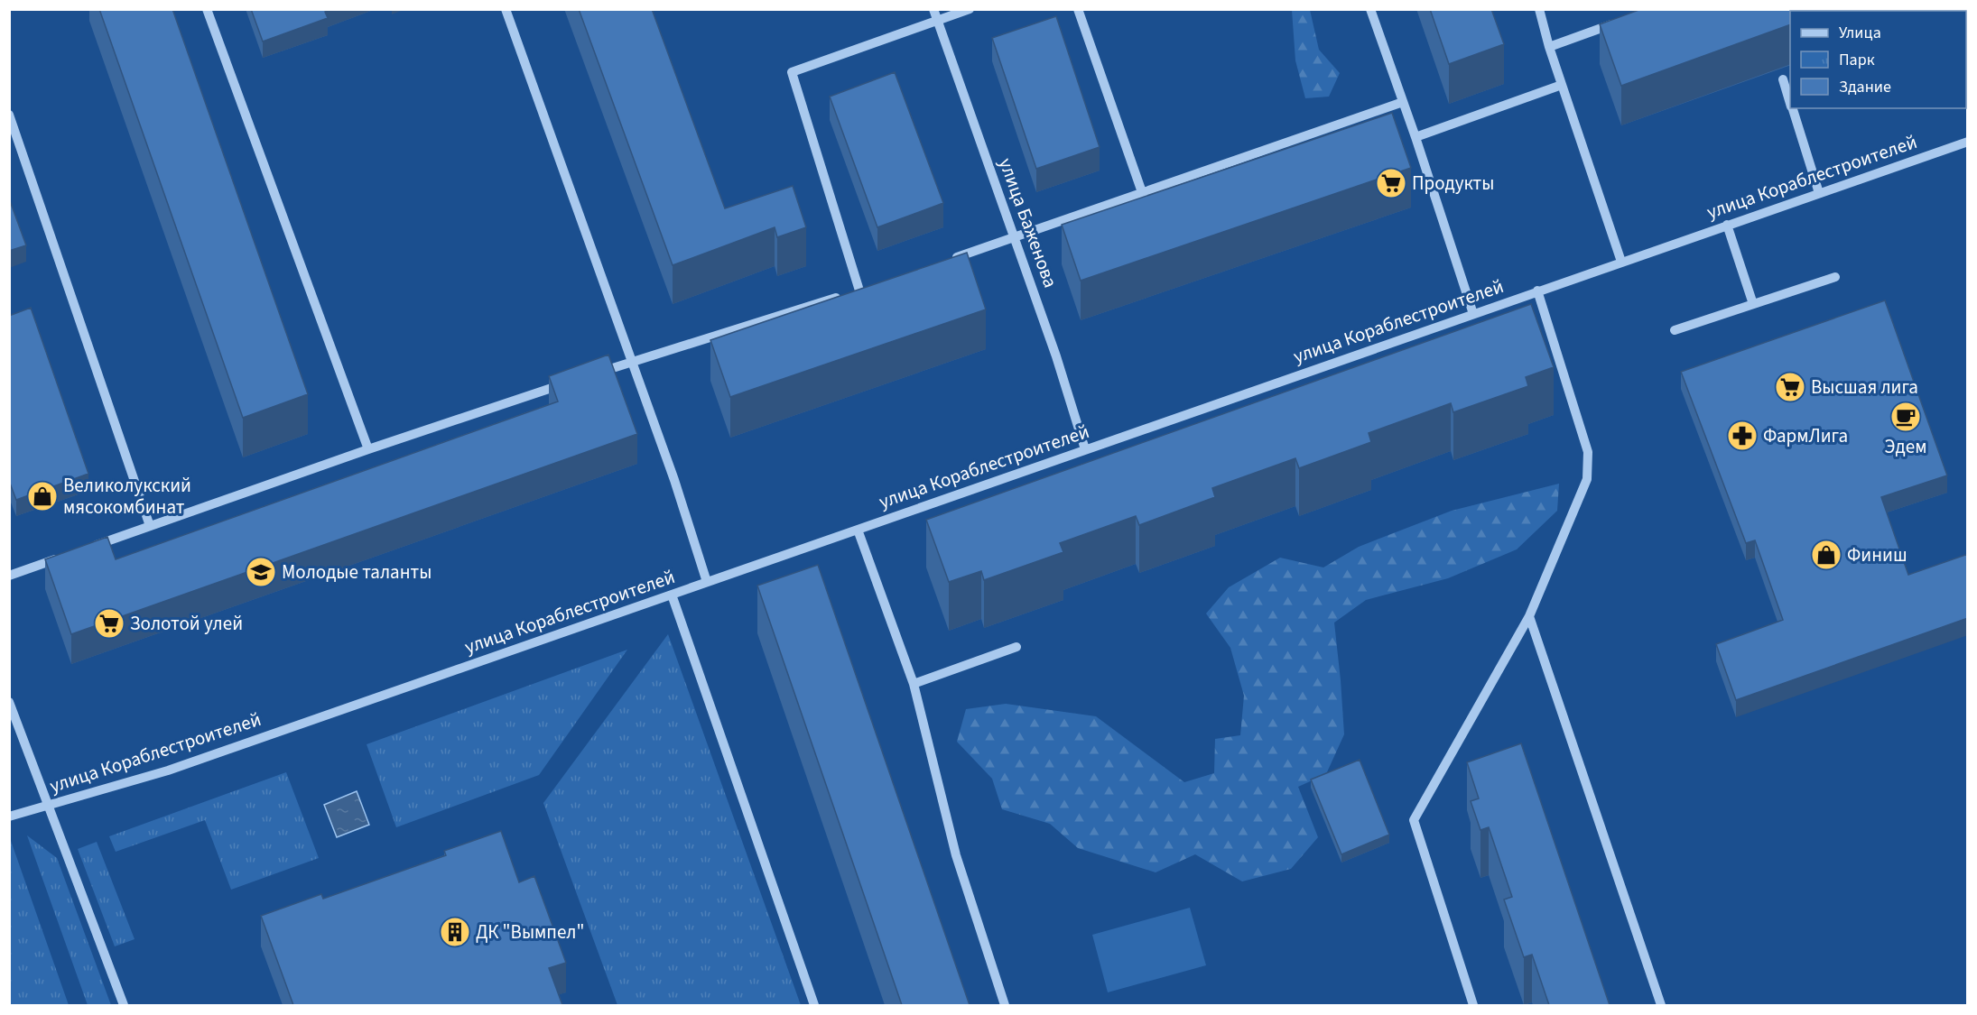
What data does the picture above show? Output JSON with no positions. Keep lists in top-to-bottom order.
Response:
{
  "streets": {
    "street": ["улица Кораблестроителей", "улица Баженова"]
  },
  "crossings": [
    ["улица Кораблестроителей", "улица Баженова"]
  ],
  "places": {
    "supermarket": ["Продукты", "Высшая лига", "Золотой улей"],
    "cafe": ["Эдем"],
    "pharmacy": ["ФармЛига"],
    "shop": ["Великолукский мясокомбинат", "Финиш"],
    "school or university": ["Молодые таланты"],
    "building": ["ДК \"Вымпел\""]
  },
  "legend": ["Улица", "Парк", "Здание"]
}
